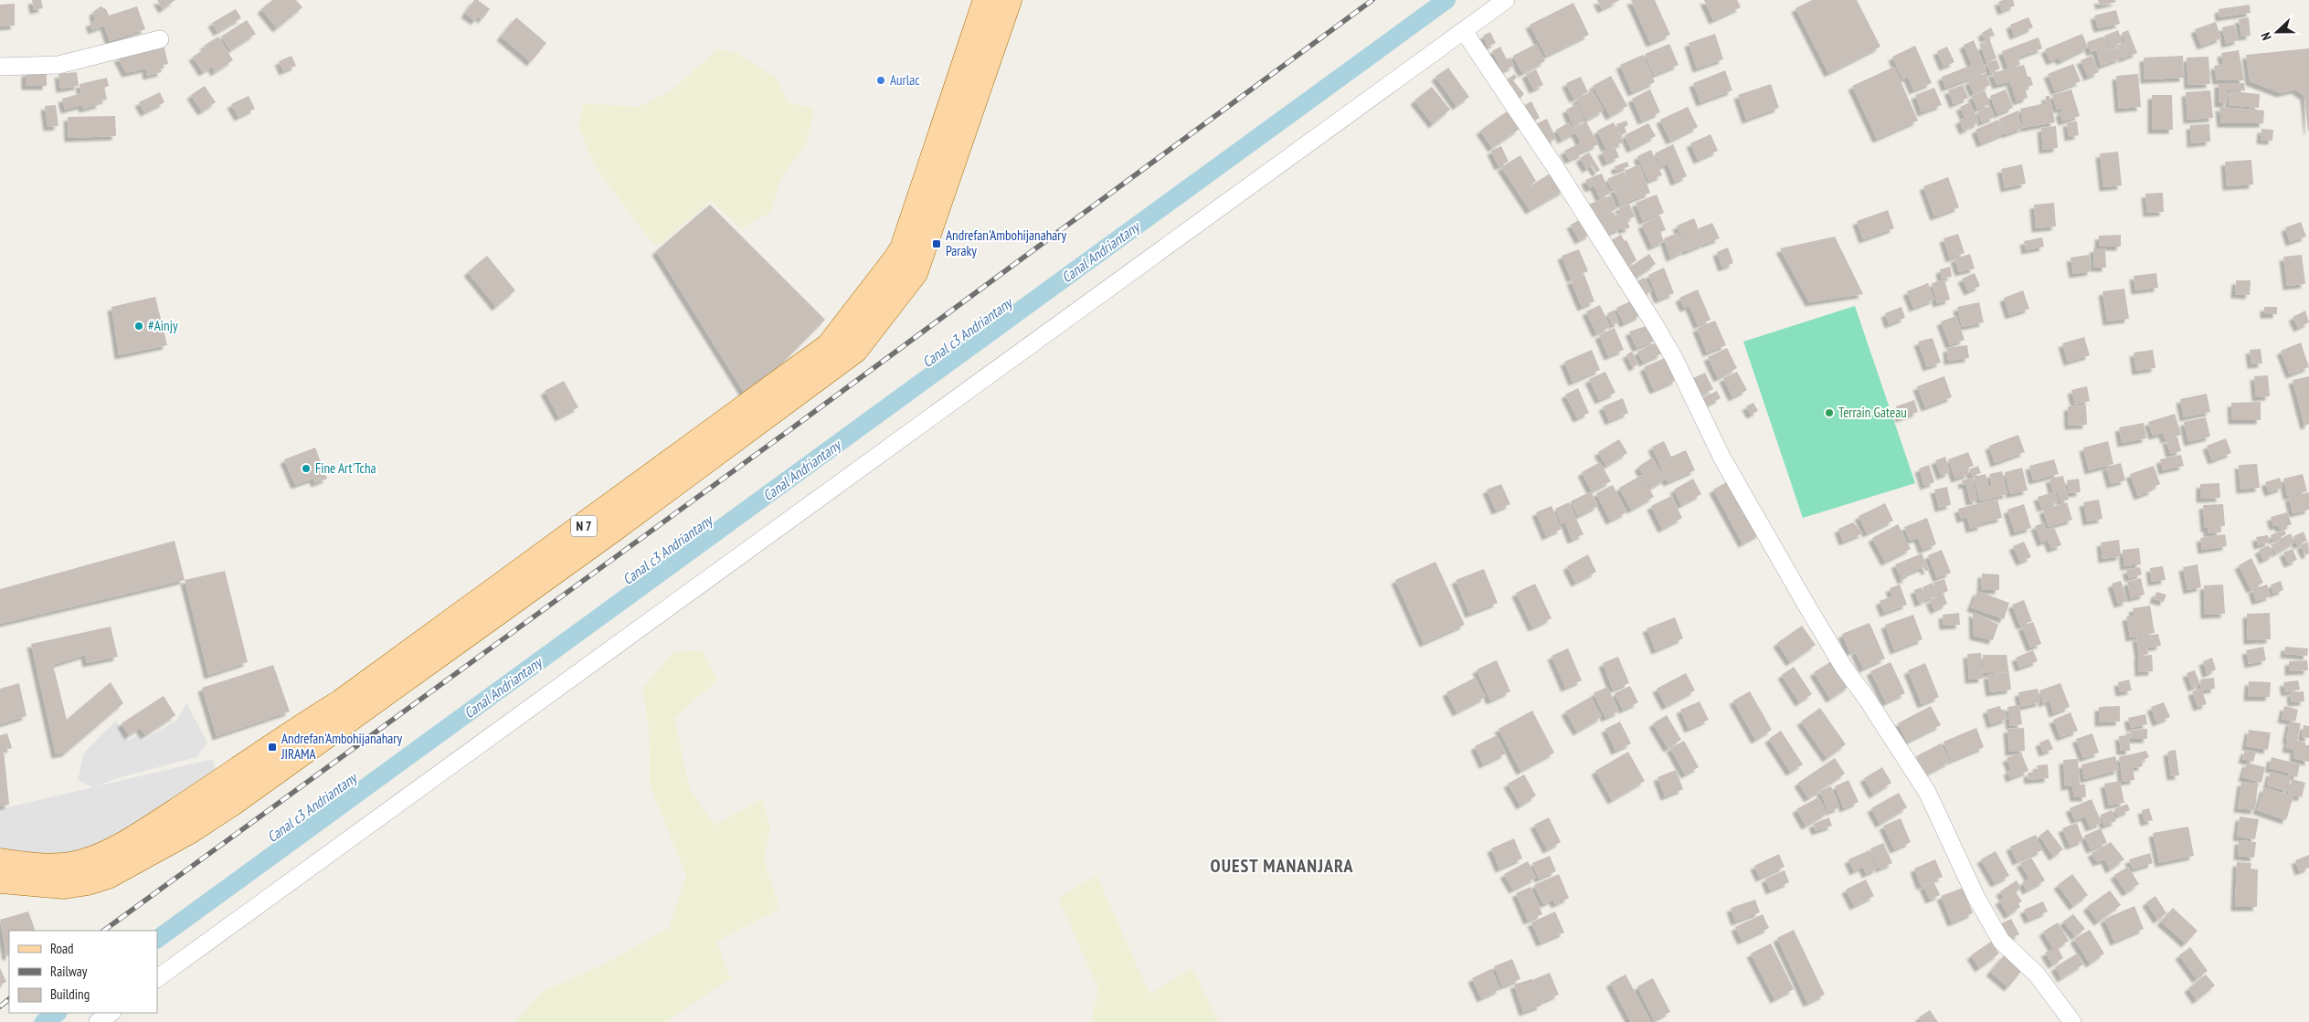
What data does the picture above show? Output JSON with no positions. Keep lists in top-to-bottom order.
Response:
{
  "streets": {
    "main road": ["N 7"]
  },
  "districts": ["OUEST MANANJARA"],
  "water": ["Canal Andriantany", "Canal c3 Andriantany"],
  "places": {
    "other": [
      "Aurlac",
      "#Ainjy",
      "Terrain Gateau",
      "Fine Art'Tcha"
    ],
    "transit": ["Andrefan'Ambohijanahary Paraky", "Andrefan'Ambohijanahary JIRAMA"]
  },
  "legend": ["Road", "Railway", "Building"],
  "north": "left"
}
